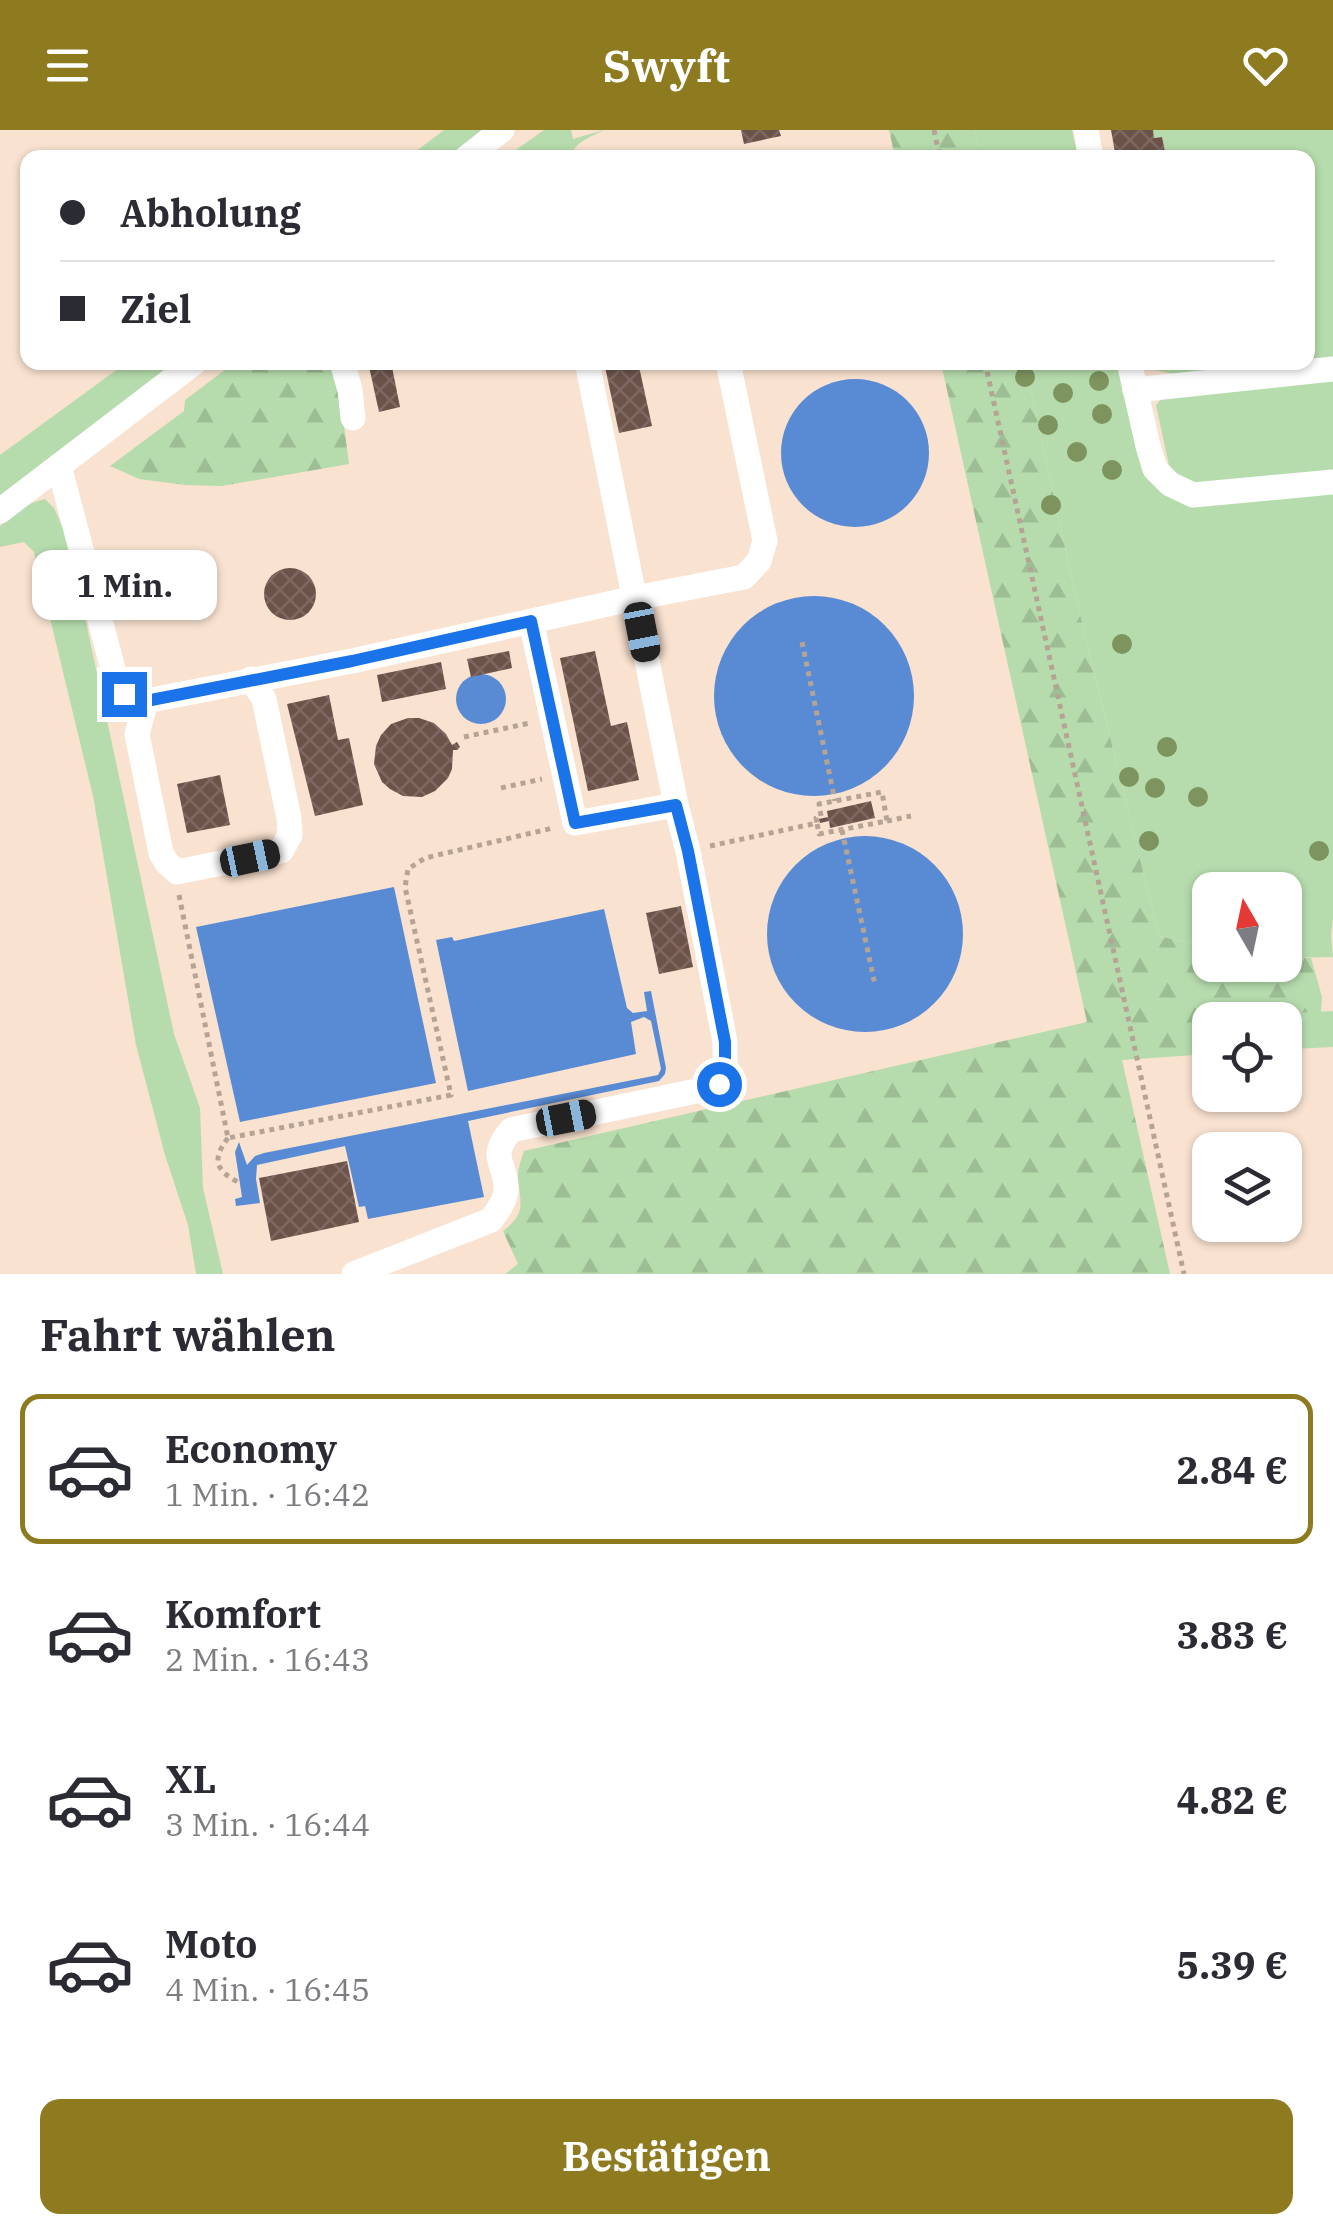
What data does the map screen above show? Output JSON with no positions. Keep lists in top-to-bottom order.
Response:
{
  "north": "top",
  "page": {
    "header": "Swyft",
    "banner": ["Abholung", "Ziel"],
    "bubble": "1 Min.",
    "heading": "Fahrt wählen",
    "list": [
      {
        "name": "Economy",
        "note": "1 Min. · 16:42",
        "value": "2.84 €"
      },
      {
        "name": "Komfort",
        "note": "2 Min. · 16:43",
        "value": "3.83 €"
      },
      {
        "name": "XL",
        "note": "3 Min. · 16:44",
        "value": "4.82 €"
      },
      {
        "name": "Moto",
        "note": "4 Min. · 16:45",
        "value": "5.39 €"
      }
    ],
    "buttons": "Bestätigen"
  }
}
